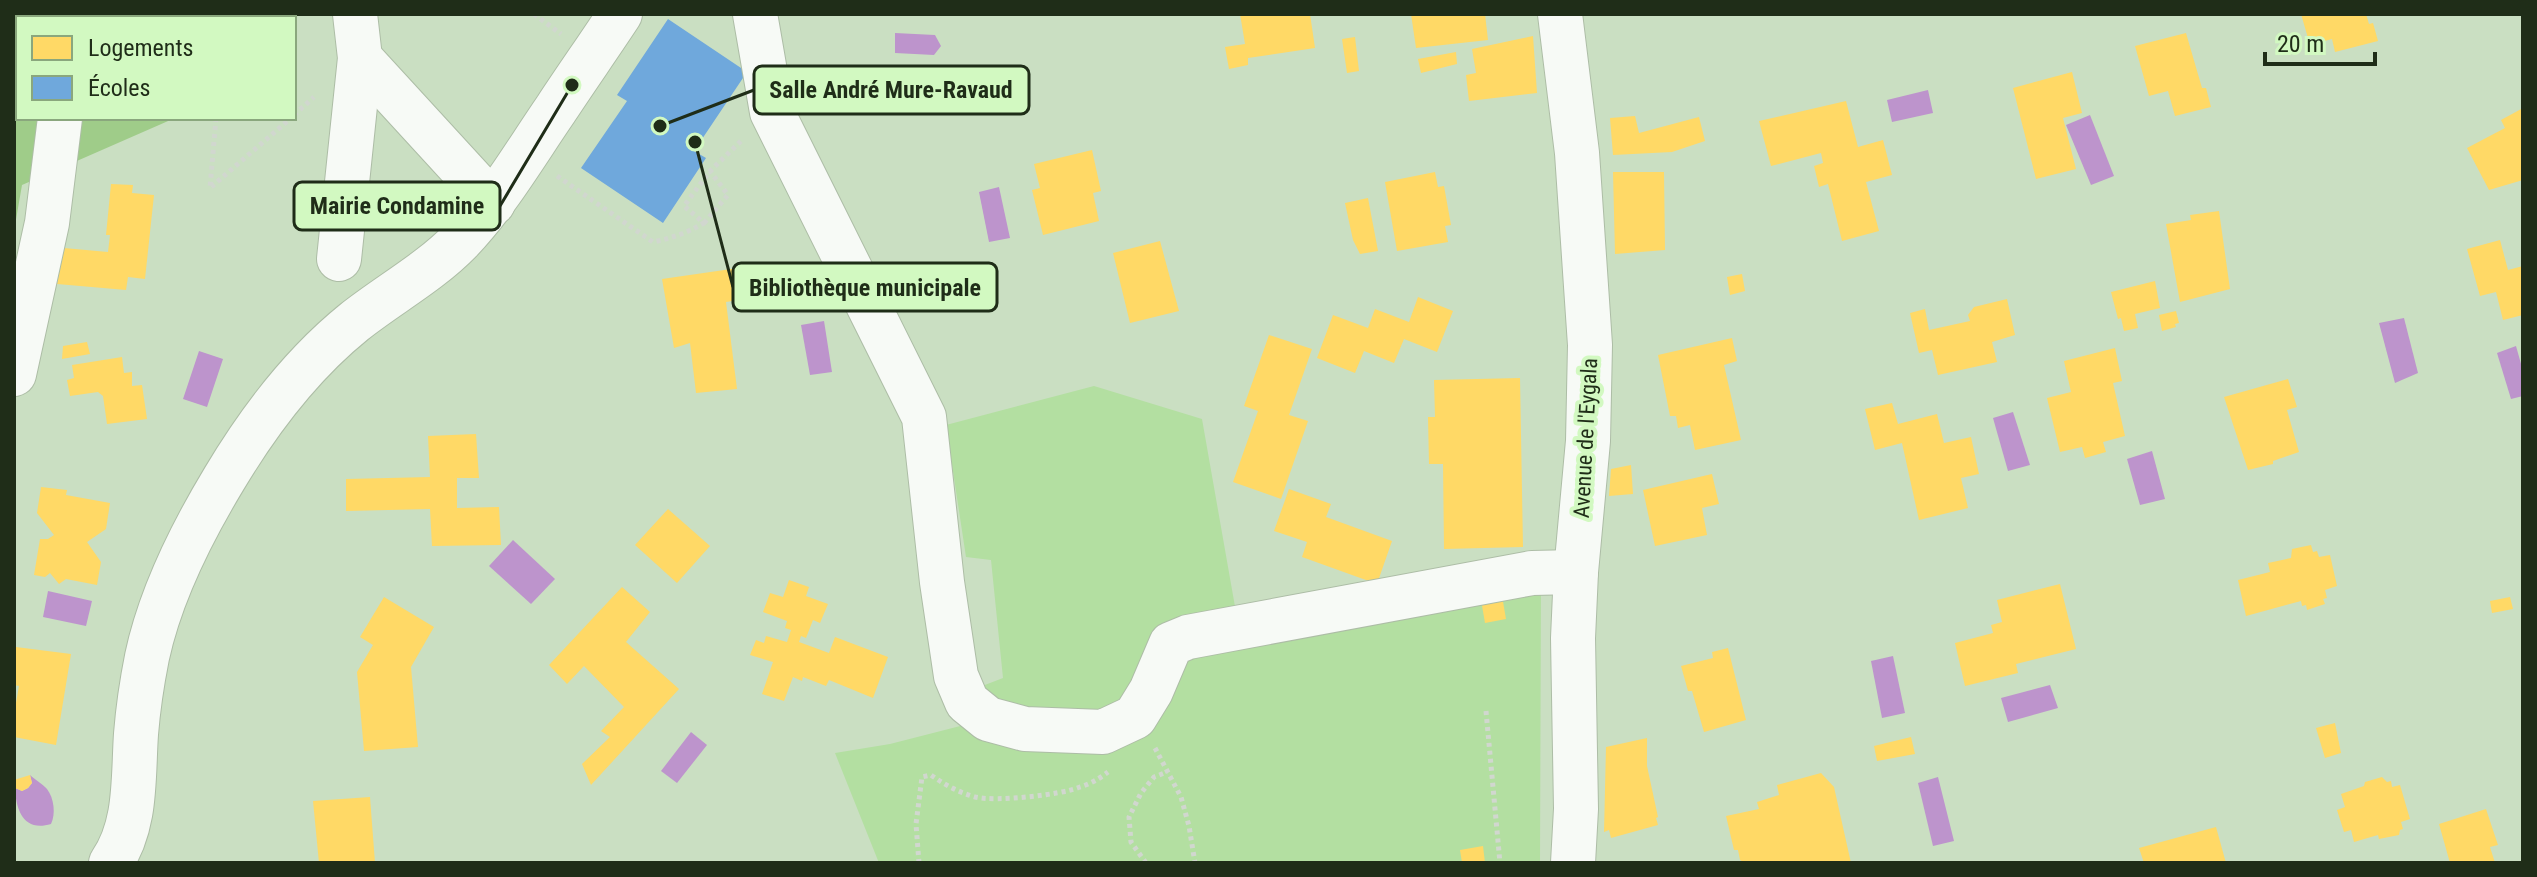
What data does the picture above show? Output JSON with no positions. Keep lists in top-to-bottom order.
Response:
{
  "streets": {
    "street": ["Avenue de l'Eygala"]
  },
  "places": ["Mairie Condamine", "Salle André Mure-Ravaud", "Bibliothèque municipale"],
  "legend": ["Logements", "Écoles"],
  "scale_bar": "20 m"
}
